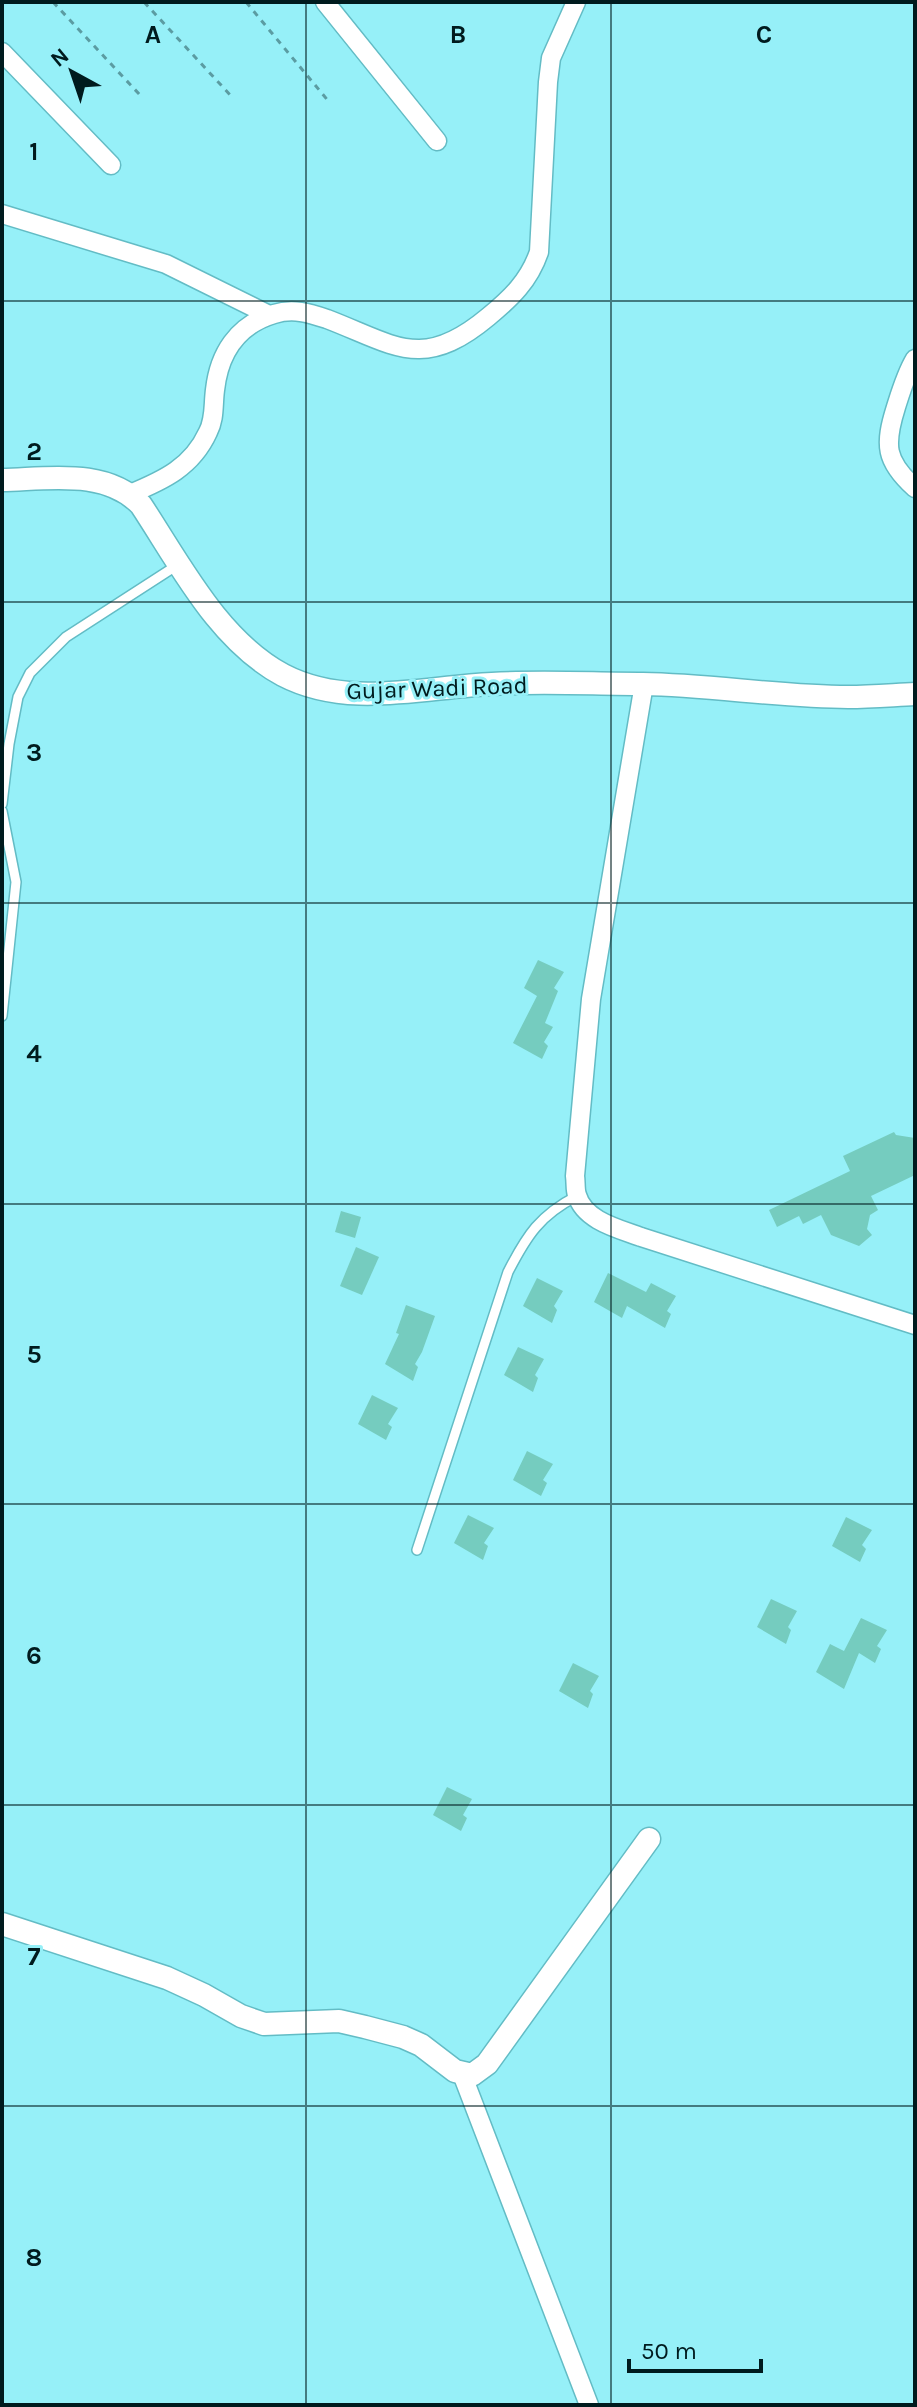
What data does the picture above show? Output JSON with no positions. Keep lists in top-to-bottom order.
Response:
{
  "streets": {
    "street": ["Gujar Wadi Road"]
  },
  "scale_bar": "50 m",
  "north": "top left",
  "grid": {
    "columns": ["A", "B", "C"],
    "rows": [
      "1",
      "2",
      "3",
      "4",
      "5",
      "6",
      "7",
      "8"
    ]
  }
}
